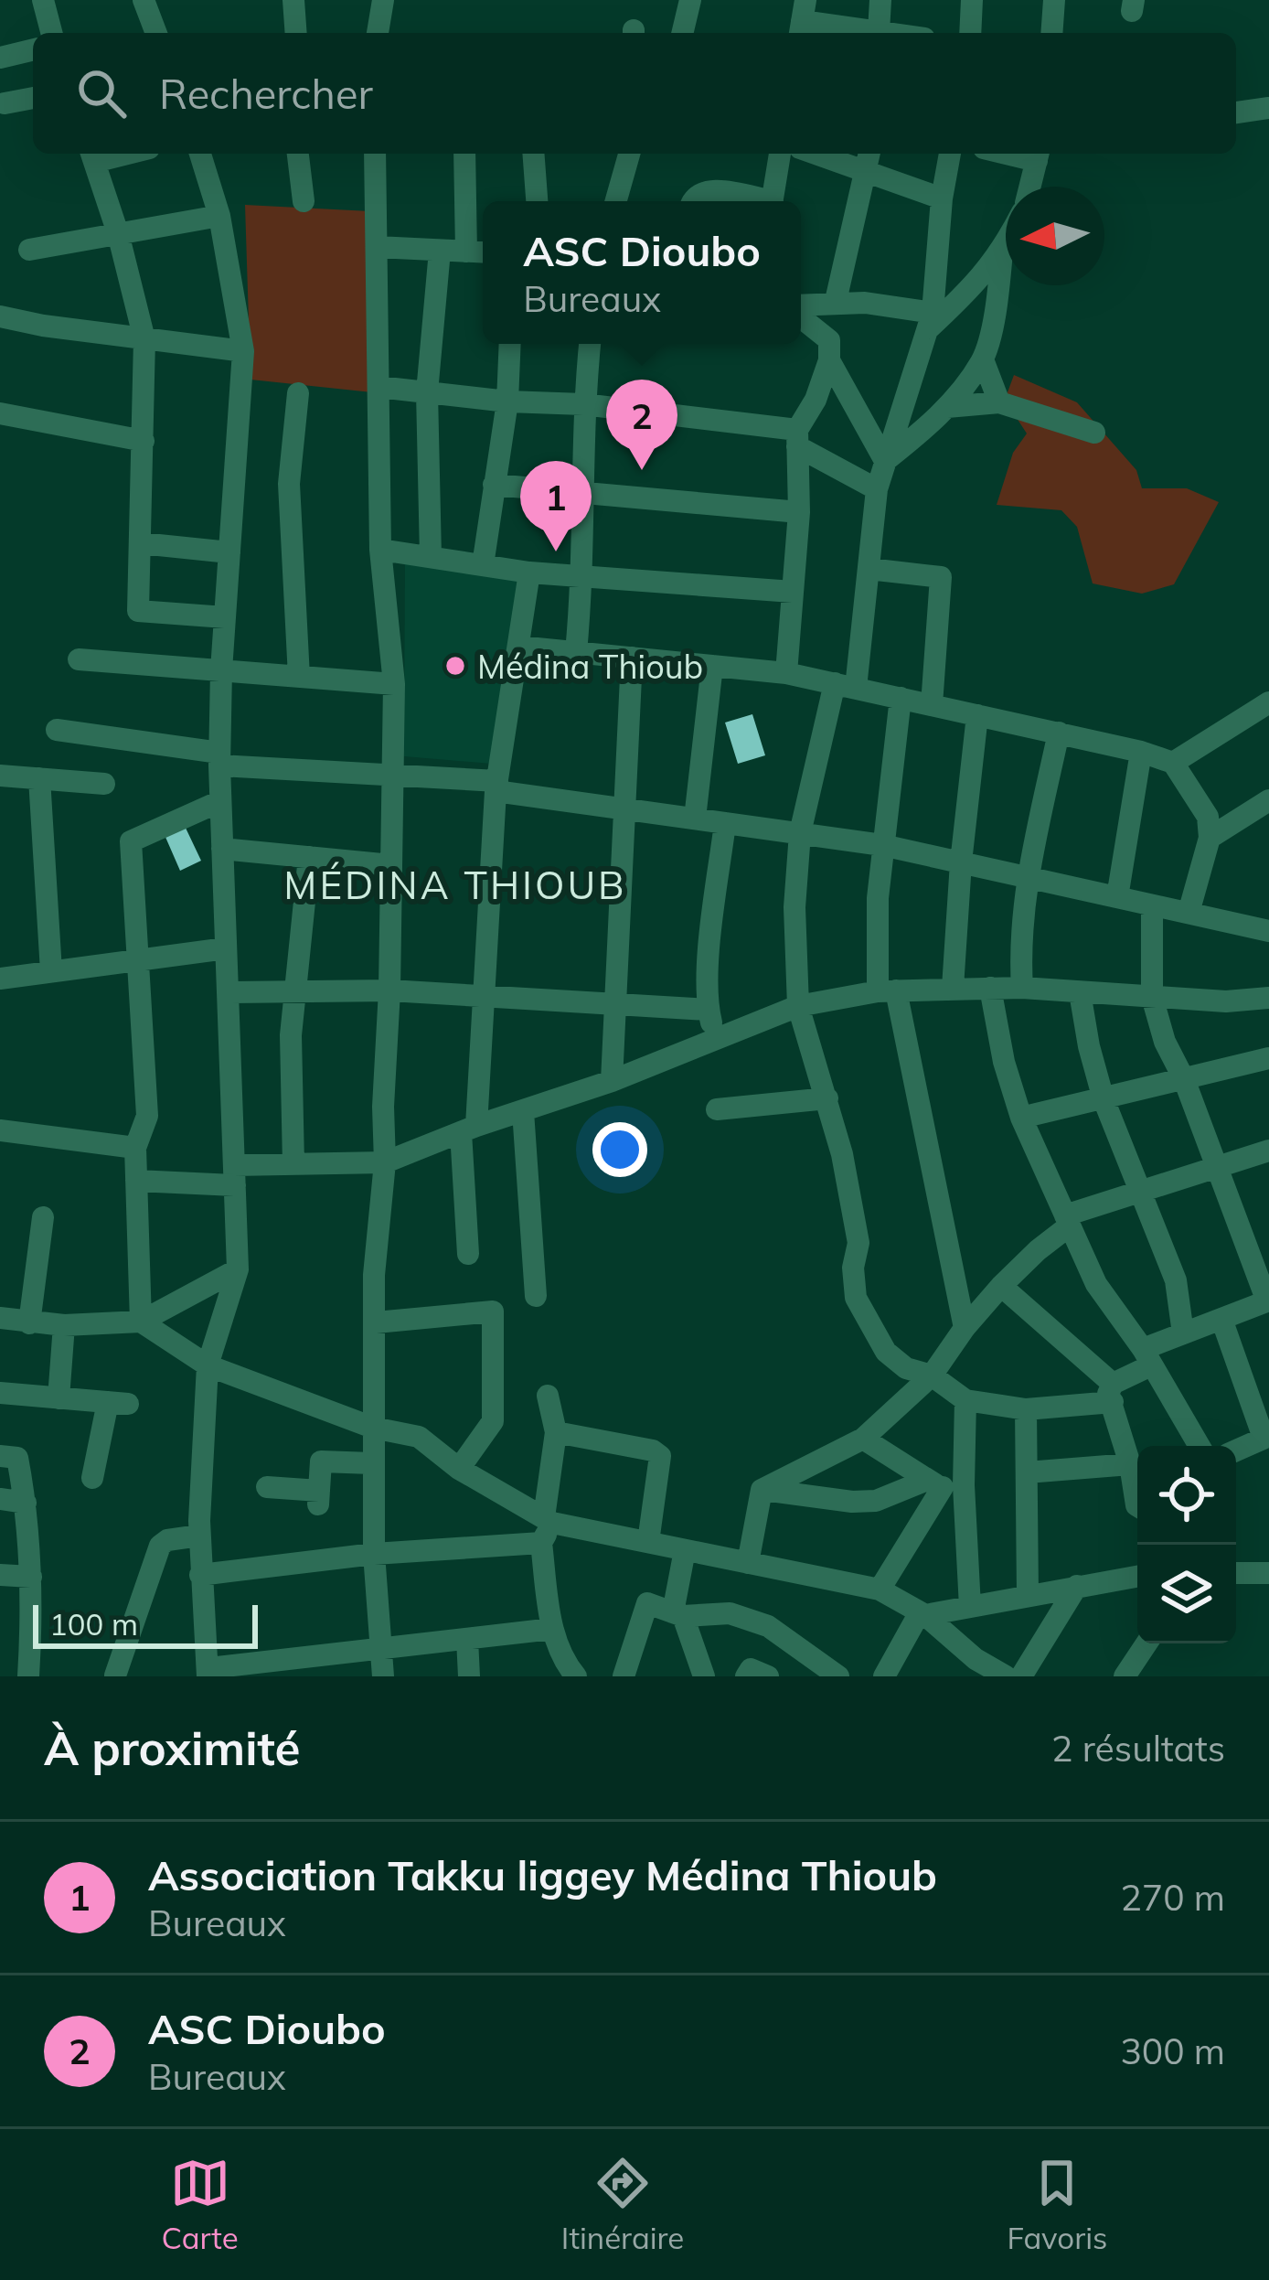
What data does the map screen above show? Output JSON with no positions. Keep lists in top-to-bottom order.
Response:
{
  "districts": ["MÉDINA THIOUB"],
  "places": ["Médina Thioub"],
  "scale_bar": "100 m",
  "north": "left",
  "page": {
    "search": "Rechercher",
    "popup": ["ASC Dioubo", "Bureaux"],
    "pins": ["2", "1"],
    "scale": "100 m",
    "heading": ["À proximité", "2 résultats"],
    "list": [
      {
        "mark": "1",
        "name": "Association Takku liggey Médina Thioub",
        "note": "Bureaux",
        "value": "270 m"
      },
      {
        "mark": "2",
        "name": "ASC Dioubo",
        "note": "Bureaux",
        "value": "300 m"
      }
    ],
    "nav": ["Carte", "Itinéraire", "Favoris"]
  }
}
